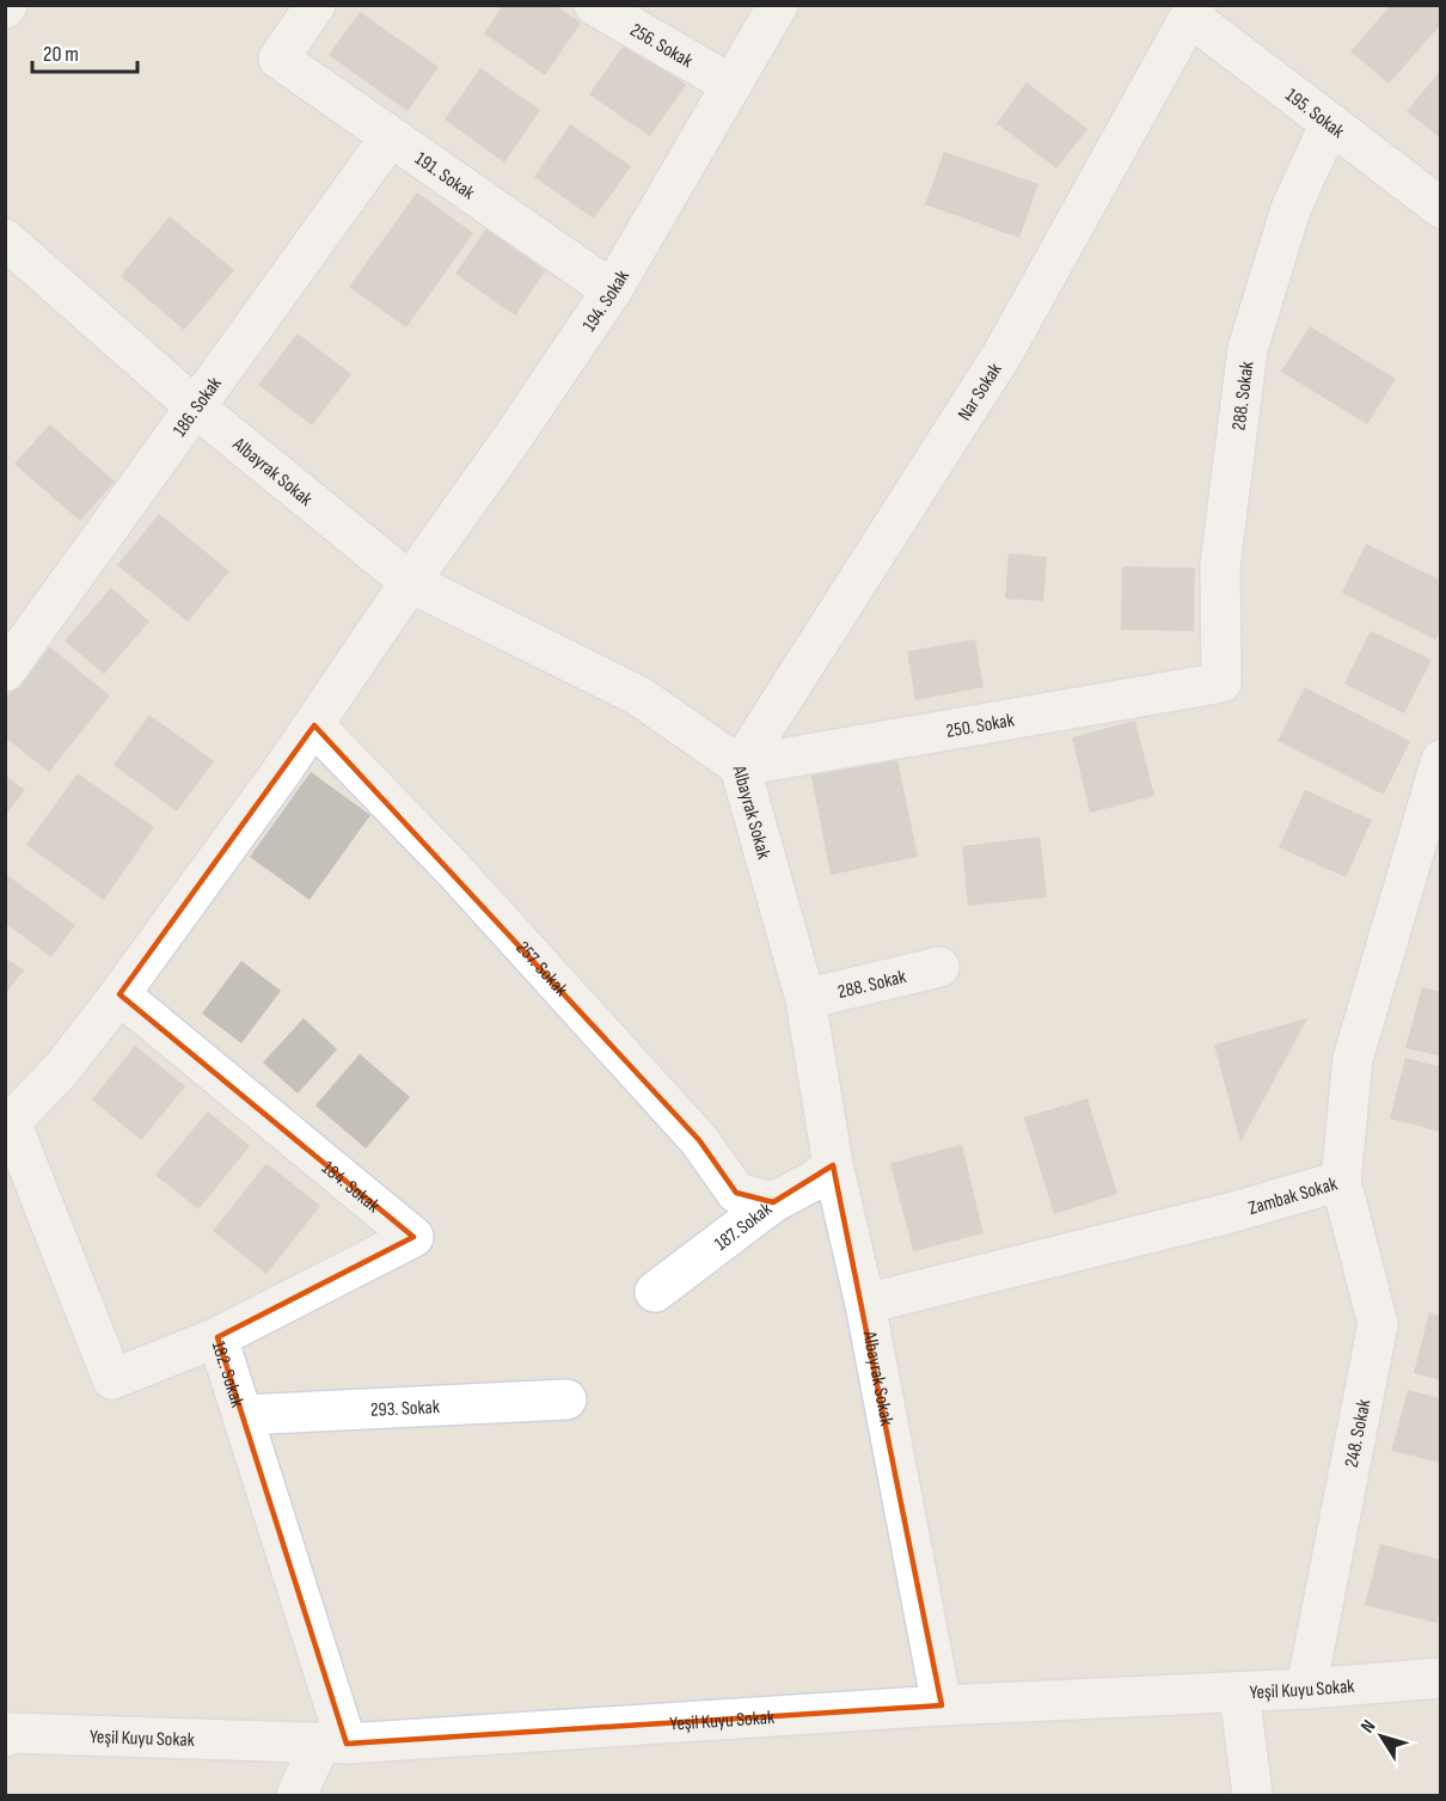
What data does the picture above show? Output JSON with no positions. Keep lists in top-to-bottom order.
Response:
{
  "streets": {
    "street": [
      "256. Sokak",
      "195. Sokak",
      "191. Sokak",
      "194. Sokak",
      "Nar Sokak",
      "288. Sokak",
      "186. Sokak",
      "Albayrak Sokak",
      "250. Sokak",
      "257. Sokak",
      "184. Sokak",
      "Zambak Sokak",
      "187. Sokak",
      "182. Sokak",
      "293. Sokak",
      "248. Sokak",
      "Yeşil Kuyu Sokak"
    ]
  },
  "crossings": [
    ["256. Sokak", "194. Sokak"],
    ["195. Sokak", "Nar Sokak"],
    ["195. Sokak", "288. Sokak"],
    ["191. Sokak", "194. Sokak"],
    ["191. Sokak", "186. Sokak"],
    ["194. Sokak", "Albayrak Sokak"],
    ["194. Sokak", "257. Sokak"],
    ["194. Sokak", "184. Sokak"],
    ["194. Sokak", "182. Sokak"],
    ["Nar Sokak", "Albayrak Sokak"],
    ["Nar Sokak", "250. Sokak"],
    ["288. Sokak", "Albayrak Sokak"],
    ["288. Sokak", "250. Sokak"],
    ["186. Sokak", "Albayrak Sokak"],
    ["Albayrak Sokak", "250. Sokak"],
    ["Albayrak Sokak", "Zambak Sokak"],
    ["Albayrak Sokak", "187. Sokak"],
    ["Albayrak Sokak", "Yeşil Kuyu Sokak"],
    ["257. Sokak", "187. Sokak"],
    ["184. Sokak", "182. Sokak"],
    ["Zambak Sokak", "248. Sokak"],
    ["182. Sokak", "293. Sokak"],
    ["182. Sokak", "Yeşil Kuyu Sokak"],
    ["248. Sokak", "Yeşil Kuyu Sokak"]
  ],
  "scale_bar": "20 m",
  "north": "top left"
}
